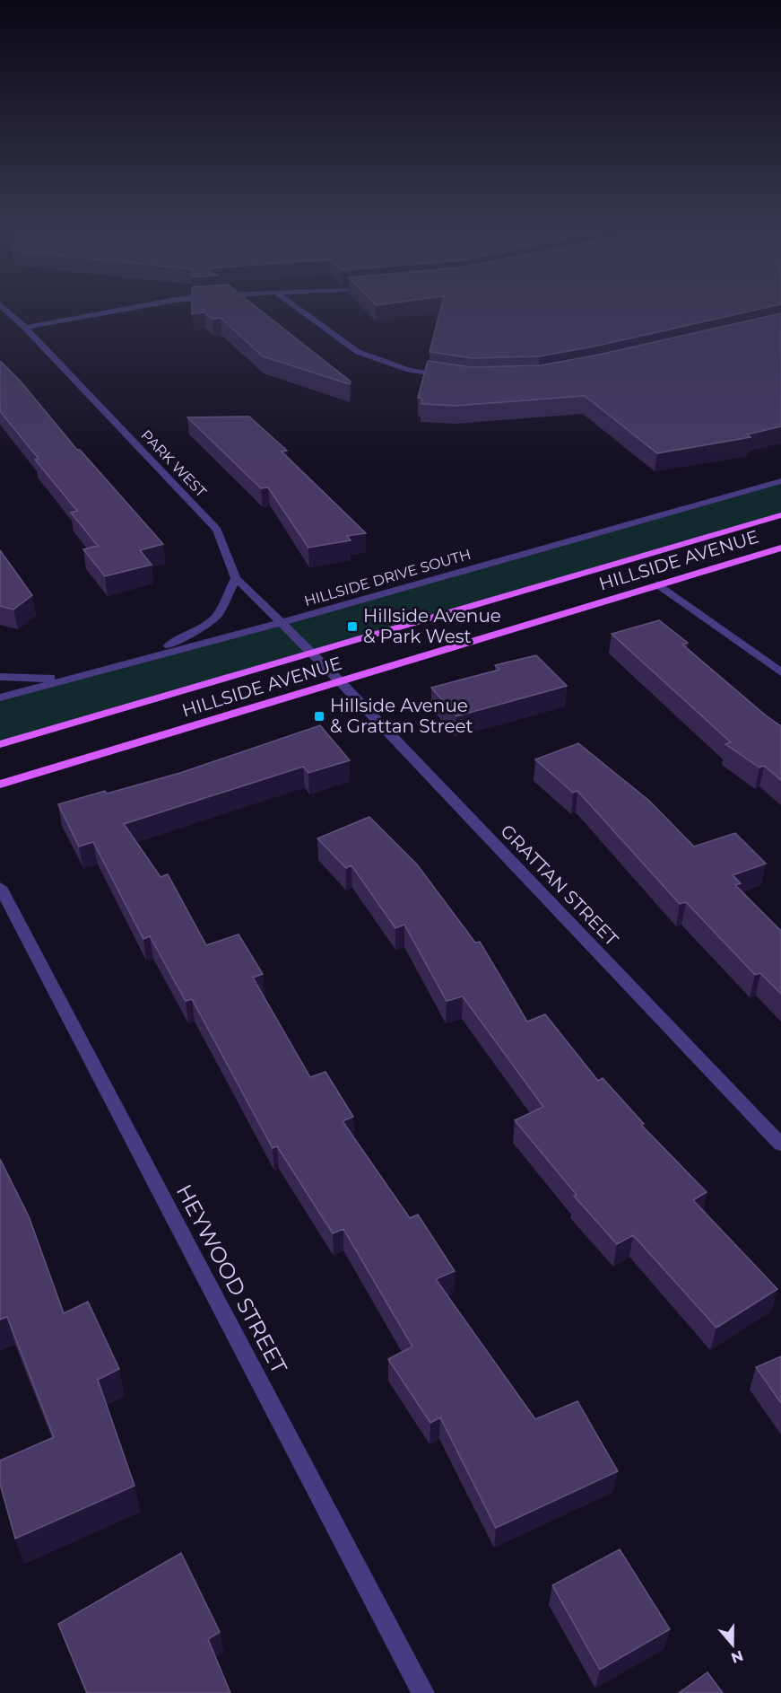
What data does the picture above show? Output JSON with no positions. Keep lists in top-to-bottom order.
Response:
{
  "streets": {
    "main road": ["HILLSIDE AVENUE"],
    "street": [
      "PARK WEST",
      "HILLSIDE DRIVE SOUTH",
      "GRATTAN STREET",
      "HEYWOOD STREET"
    ]
  },
  "crossings": [
    ["PARK WEST", "HILLSIDE AVENUE"],
    ["PARK WEST", "HILLSIDE DRIVE SOUTH"],
    ["PARK WEST", "GRATTAN STREET"],
    ["HILLSIDE AVENUE", "GRATTAN STREET"]
  ],
  "places": {
    "transit": ["Hillside Avenue & Park West", "Hillside Avenue & Grattan Street"]
  },
  "north": "bottom"
}
